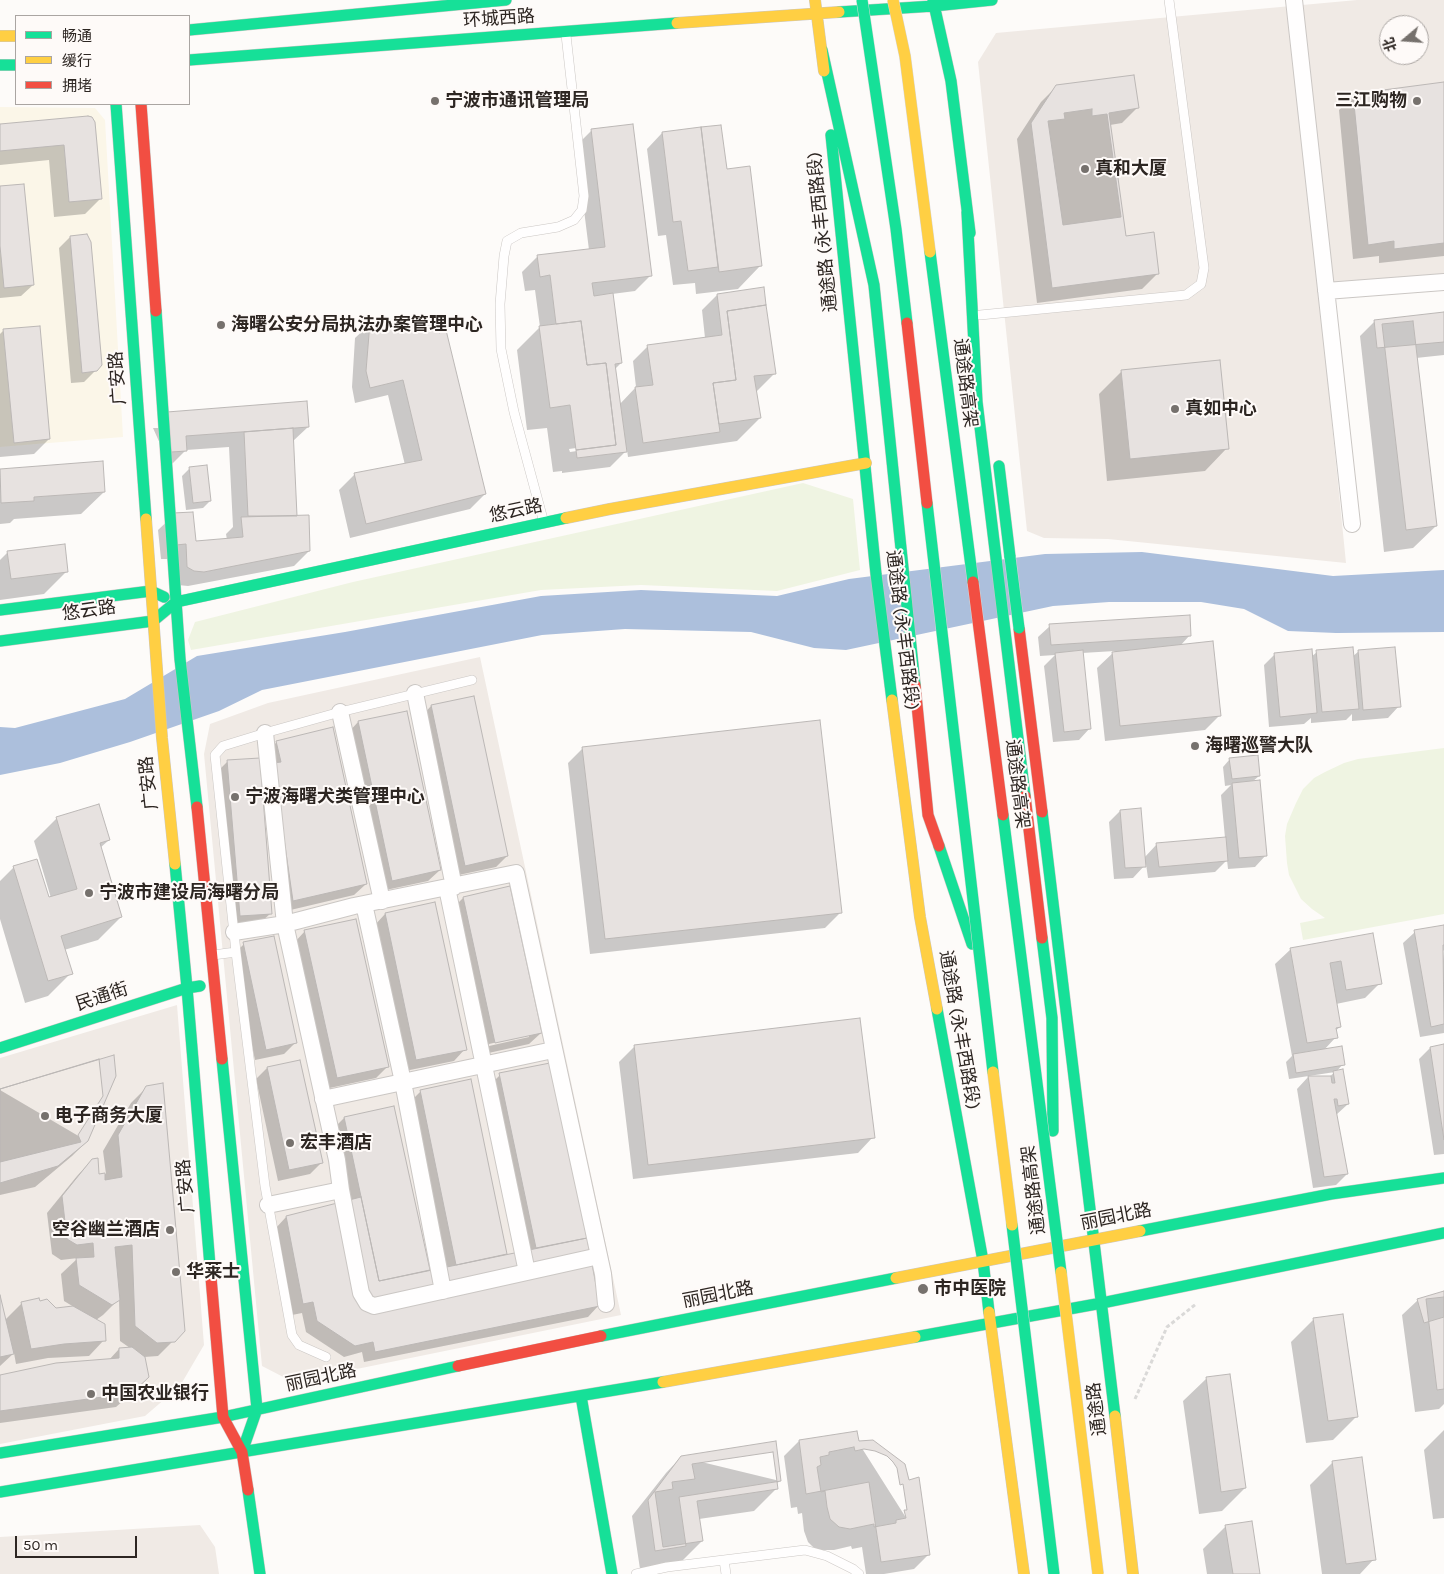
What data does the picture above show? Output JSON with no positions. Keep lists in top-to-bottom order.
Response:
{
  "streets": {
    "main road": [
      "环城西路",
      "通途路 (永丰西路段)",
      "广安路",
      "通途路高架",
      "悠云路",
      "民通街",
      "丽园北路",
      "通途路"
    ]
  },
  "crossings": [
    ["环城西路", "通途路 (永丰西路段)"],
    ["通途路 (永丰西路段)", "悠云路"],
    ["通途路 (永丰西路段)", "丽园北路"],
    ["广安路", "悠云路"],
    ["广安路", "民通街"],
    ["广安路", "丽园北路"],
    ["丽园北路", "通途路"]
  ],
  "places": [
    "宁波市通讯管理局",
    "三江购物",
    "真和大厦",
    "海曙公安分局执法办案管理中心",
    "真如中心",
    "海曙巡警大队",
    "宁波海曙犬类管理中心",
    "宁波市建设局海曙分局",
    "电子商务大厦",
    "宏丰酒店",
    "空谷幽兰酒店",
    "华莱士",
    "市中医院",
    "中国农业银行"
  ],
  "legend": ["畅通", "缓行", "拥堵"],
  "scale_bar": "50 m",
  "north": "left"
}
